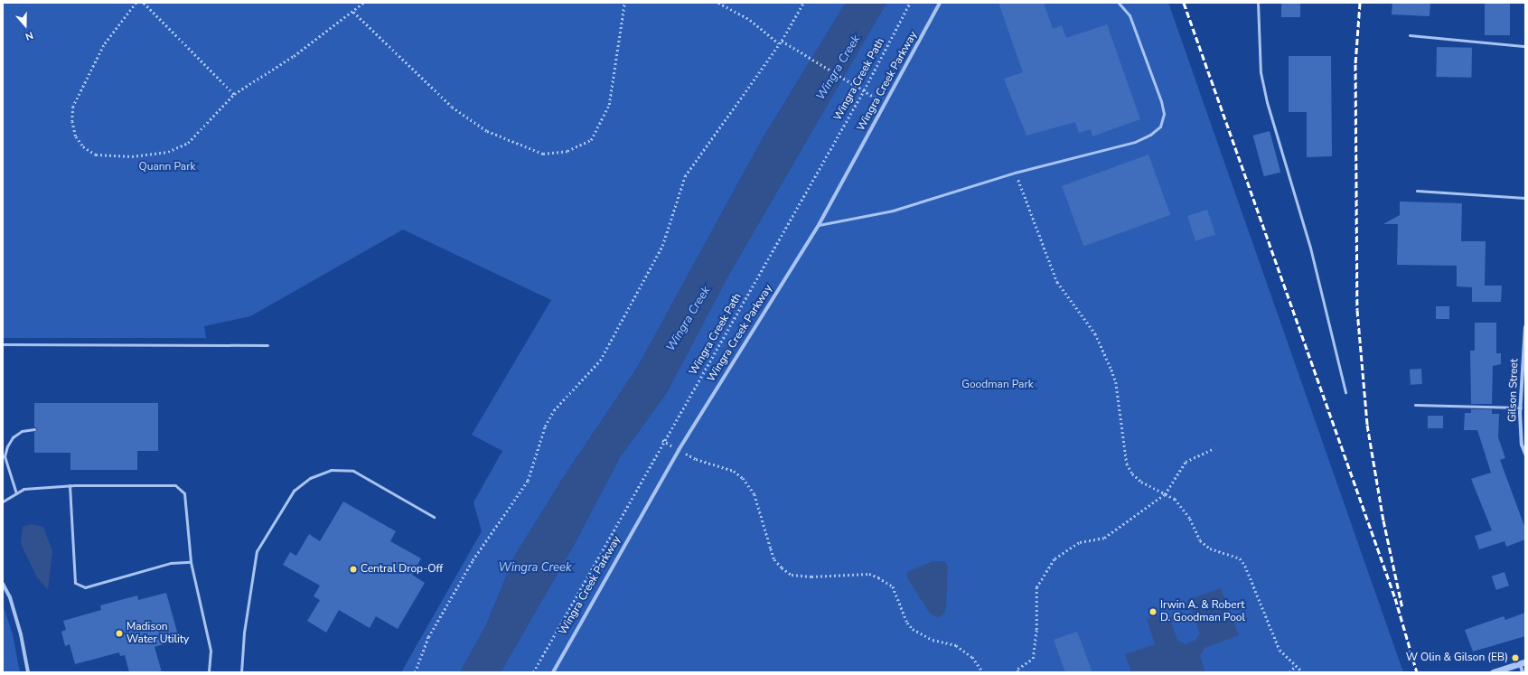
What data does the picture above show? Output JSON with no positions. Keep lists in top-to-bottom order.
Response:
{
  "streets": {
    "street": ["Wingra Creek Parkway", "Gilson Street"],
    "path": ["Wingra Creek Path"]
  },
  "water": ["Wingra Creek"],
  "parks": ["Quann Park", "Goodman Park"],
  "places": [
    "Central Drop-Off",
    "Irwin A. & Robert D. Goodman Pool",
    "Madison Water Utility",
    "W Olin & Gilson (EB)"
  ],
  "north": "bottom"
}
